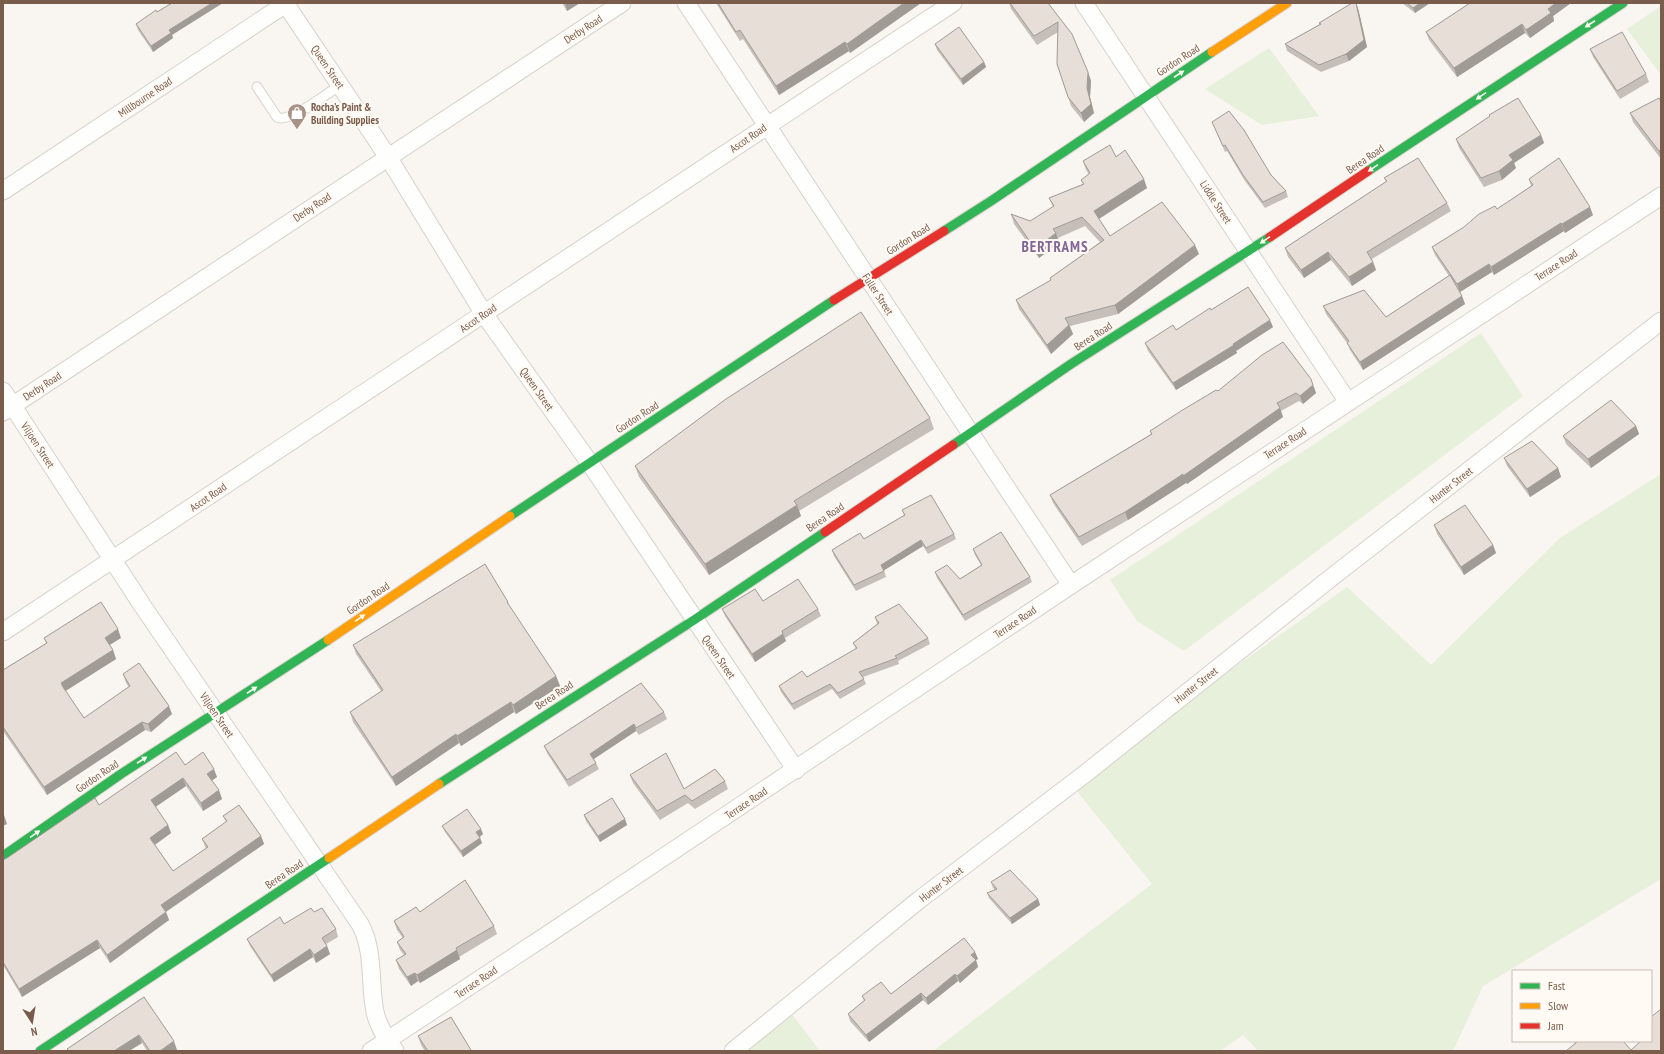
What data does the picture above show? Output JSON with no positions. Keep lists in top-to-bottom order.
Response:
{
  "streets": {
    "street": [
      "Derby Road",
      "Gordon Road",
      "Queen Street",
      "Millbourne Road",
      "Ascot Road",
      "Berea Road",
      "Liddle Street",
      "Terrace Road",
      "Fuller Street",
      "Viljoen Street",
      "Hunter Street"
    ]
  },
  "crossings": [
    ["Derby Road", "Queen Street"],
    ["Derby Road", "Viljoen Street"],
    ["Gordon Road", "Queen Street"],
    ["Gordon Road", "Liddle Street"],
    ["Gordon Road", "Fuller Street"],
    ["Gordon Road", "Viljoen Street"],
    ["Queen Street", "Millbourne Road"],
    ["Queen Street", "Ascot Road"],
    ["Queen Street", "Berea Road"],
    ["Queen Street", "Terrace Road"],
    ["Ascot Road", "Fuller Street"],
    ["Ascot Road", "Viljoen Street"],
    ["Berea Road", "Liddle Street"],
    ["Berea Road", "Fuller Street"],
    ["Berea Road", "Viljoen Street"],
    ["Liddle Street", "Terrace Road"],
    ["Terrace Road", "Fuller Street"],
    ["Terrace Road", "Viljoen Street"]
  ],
  "one_way": ["Gordon Road"],
  "districts": ["BERTRAMS"],
  "places": {
    "shop": ["Rocha's Paint & Building Supplies"]
  },
  "legend": ["Fast", "Slow", "Jam"],
  "north": "bottom"
}
